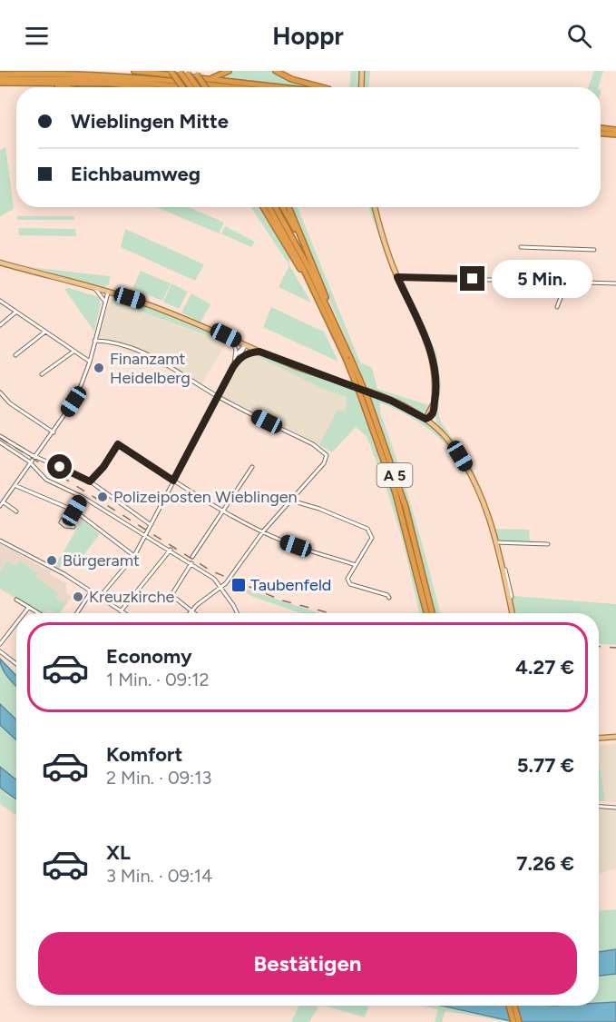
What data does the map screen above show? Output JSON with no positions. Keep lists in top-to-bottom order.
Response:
{
  "streets": {
    "highway": ["A 5"]
  },
  "places": {
    "other": [
      "Finanzamt Heidelberg",
      "Polizeiposten Wieblingen",
      "Bürgeramt",
      "Kreuzkirche"
    ],
    "transit": ["Taubenfeld"]
  },
  "page": {
    "header": "Hoppr",
    "banner": ["Wieblingen Mitte", "Eichbaumweg"],
    "bubble": "5 Min.",
    "list": [
      {
        "name": "Economy",
        "note": "1 Min. · 09:12",
        "value": "4.27 €"
      },
      {
        "name": "Komfort",
        "note": "2 Min. · 09:13",
        "value": "5.77 €"
      },
      {
        "name": "XL",
        "note": "3 Min. · 09:14",
        "value": "7.26 €"
      }
    ],
    "buttons": "Bestätigen"
  }
}
